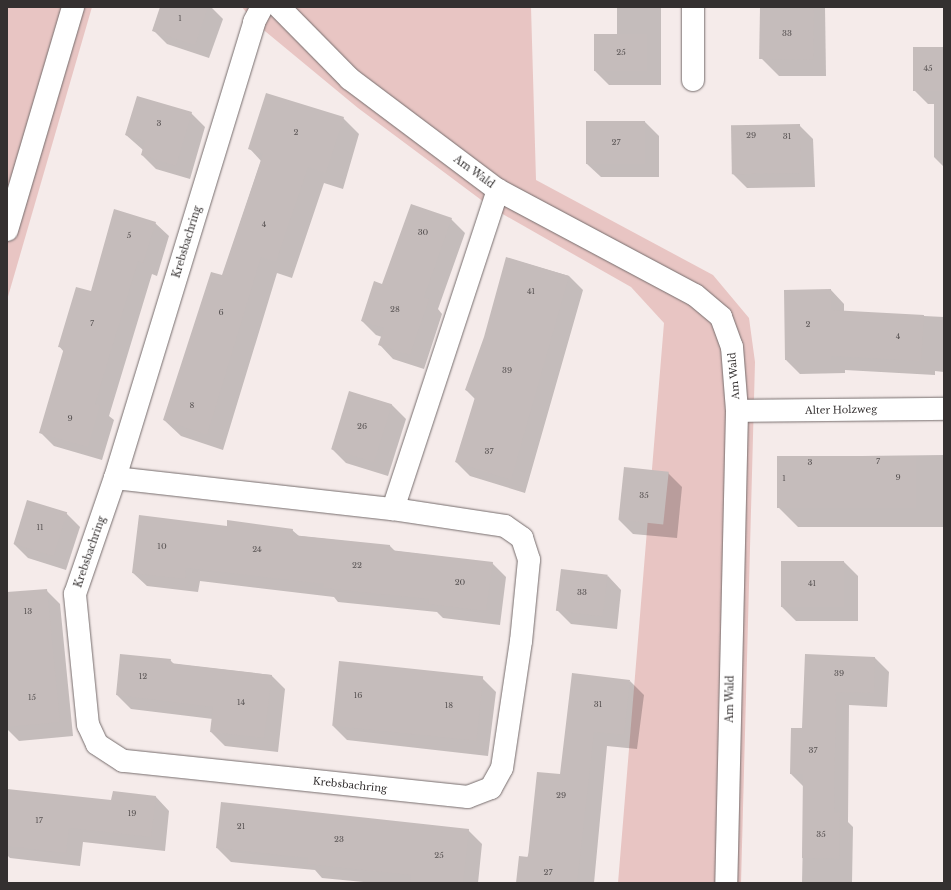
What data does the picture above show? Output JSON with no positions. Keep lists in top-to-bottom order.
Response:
{
  "streets": {
    "street": ["Am Wald", "Krebsbachring", "Alter Holzweg"]
  },
  "crossings": [
    ["Am Wald", "Alter Holzweg"]
  ],
  "house_numbers": [
    "1",
    "33",
    "25",
    "45",
    "3",
    "2",
    "29",
    "31",
    "27",
    "4",
    "30",
    "5",
    "41",
    "28",
    "6",
    "7",
    "2",
    "4",
    "39",
    "8",
    "9",
    "26",
    "37",
    "7",
    "3",
    "9",
    "1",
    "35",
    "11",
    "10",
    "24",
    "22",
    "20",
    "41",
    "33",
    "13",
    "39",
    "12",
    "16",
    "15",
    "14",
    "31",
    "18",
    "37",
    "29",
    "19",
    "17",
    "21",
    "35",
    "23",
    "25",
    "27"
  ]
}
